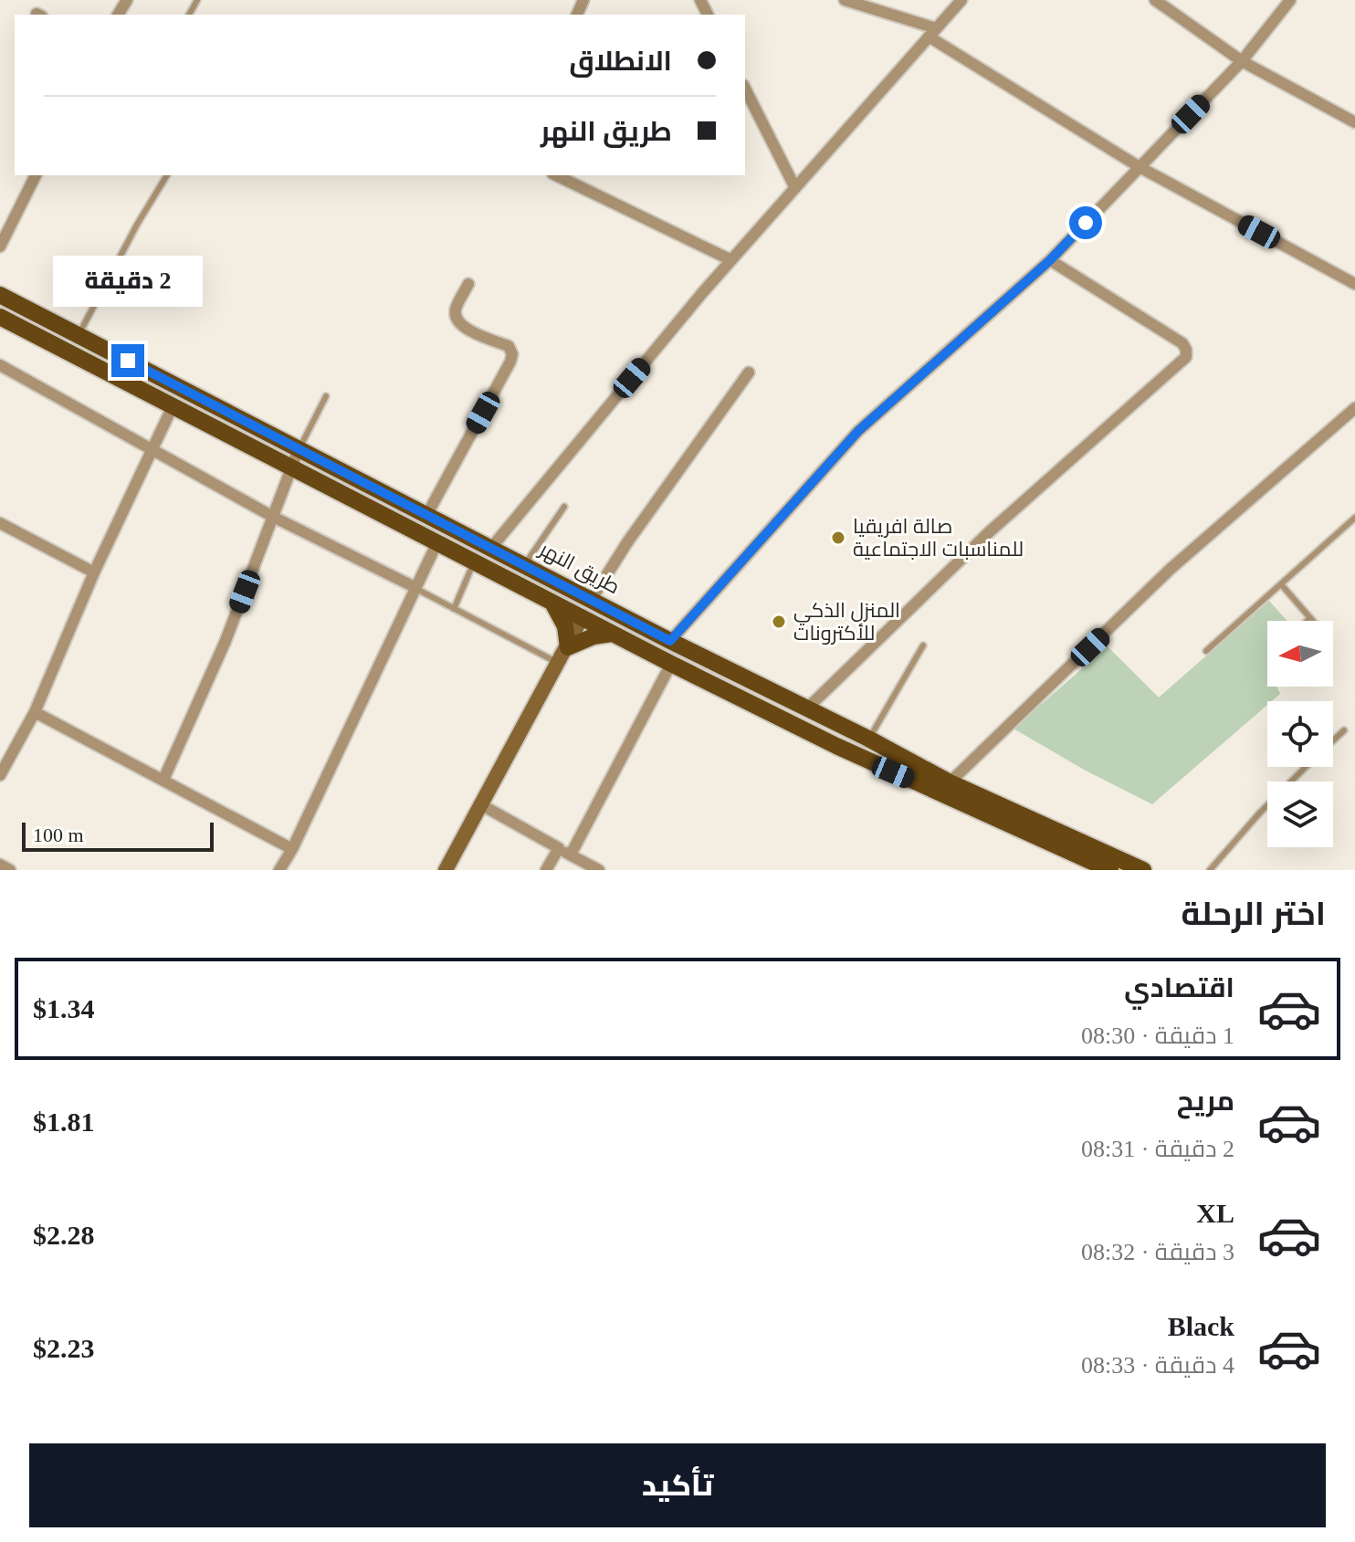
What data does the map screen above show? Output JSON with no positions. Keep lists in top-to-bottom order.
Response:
{
  "streets": {
    "main road": ["طريق النهر"]
  },
  "places": ["صالة افريقيا للمناسبات الاجتماعية", "المنزل الذكي للأكترونات"],
  "scale_bar": "100 m",
  "north": "left",
  "page": {
    "banner": ["الانطلاق", "طريق النهر"],
    "bubble": "2 دقيقة",
    "scale": "100 m",
    "heading": "اختر الرحلة",
    "list": [
      {
        "name": "اقتصادي",
        "note": "1 دقيقة · 08:30",
        "value": "$1.34"
      },
      {
        "name": "مريح",
        "note": "2 دقيقة · 08:31",
        "value": "$1.81"
      },
      {
        "name": "XL",
        "note": "3 دقيقة · 08:32",
        "value": "$2.28"
      },
      {
        "name": "Black",
        "note": "4 دقيقة · 08:33",
        "value": "$2.23"
      }
    ],
    "buttons": "تأكيد"
  }
}
